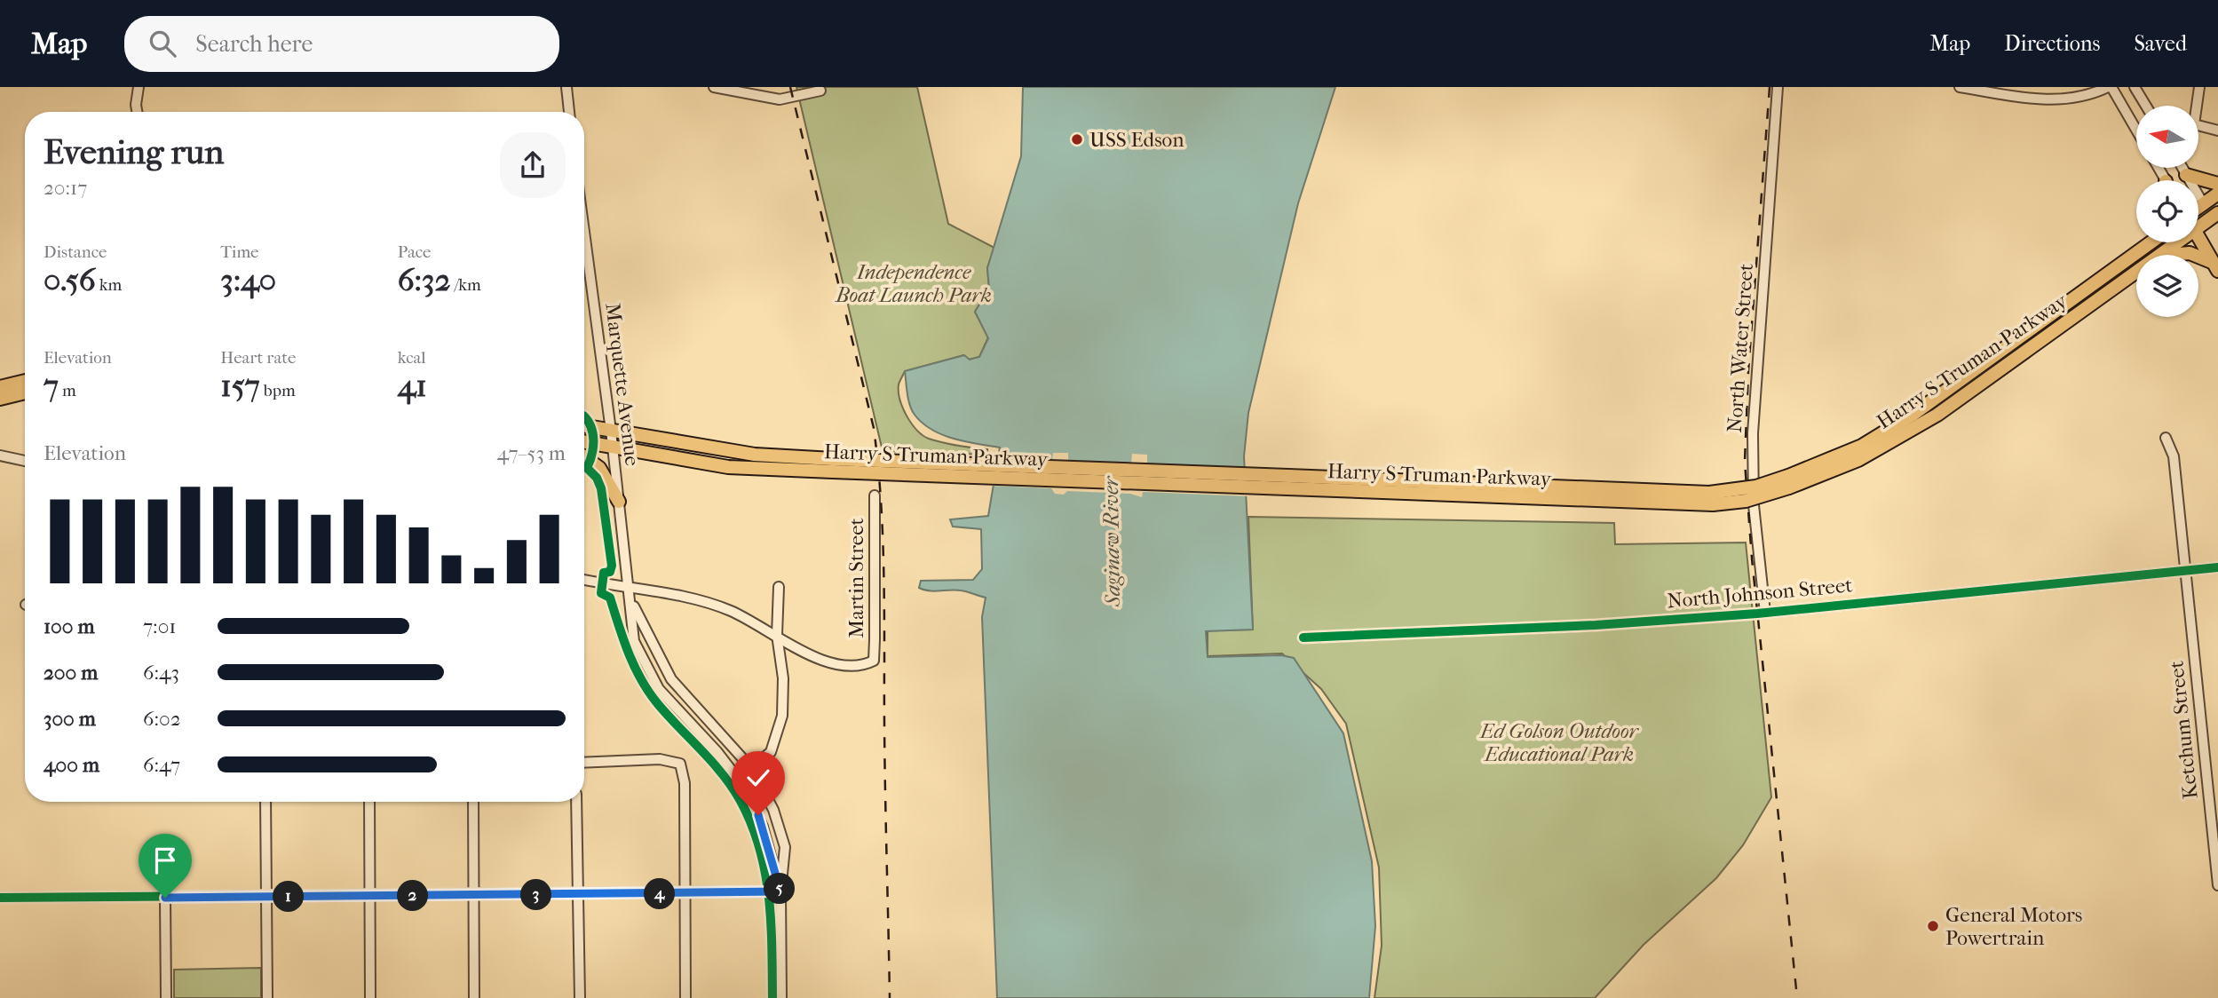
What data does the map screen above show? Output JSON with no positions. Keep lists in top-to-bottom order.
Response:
{
  "streets": {
    "main road": ["Harry S Truman Parkway"],
    "street": [
      "North Water Street",
      "Marquette Avenue",
      "Martin Street",
      "North Johnson Street",
      "Ketchum Street"
    ]
  },
  "crossings": [
    ["North Water Street", "North Johnson Street"],
    ["Harry S Truman Parkway", "Marquette Avenue"],
    ["North Johnson Street", "Ketchum Street"]
  ],
  "water": ["Saginaw River"],
  "parks": ["Independence Boat Launch Park", "Ed Golson Outdoor Educational Park"],
  "places": ["USS Edson", "General Motors Powertrain"],
  "north": "left",
  "page": {
    "header": "Map",
    "search": "Search here",
    "nav": ["Map", "Directions", "Saved"],
    "heading": ["Evening run", "20:17"],
    "stats": [
      ["Distance", "0.56 km"],
      ["Time", "3:40"],
      ["Pace", "6:32 /km"],
      ["Elevation", "7 m"],
      ["Heart rate", "157 bpm"],
      ["kcal", "41"]
    ],
    "chart": ["Elevation", "47–53 m"],
    "list": [
      {
        "name": "100 m",
        "note": "7:01"
      },
      {
        "name": "200 m",
        "note": "6:43"
      },
      {
        "name": "300 m",
        "note": "6:02"
      },
      {
        "name": "400 m",
        "note": "6:47"
      }
    ],
    "pins": [
      "5",
      "4",
      "3",
      "2",
      "1"
    ]
  }
}
